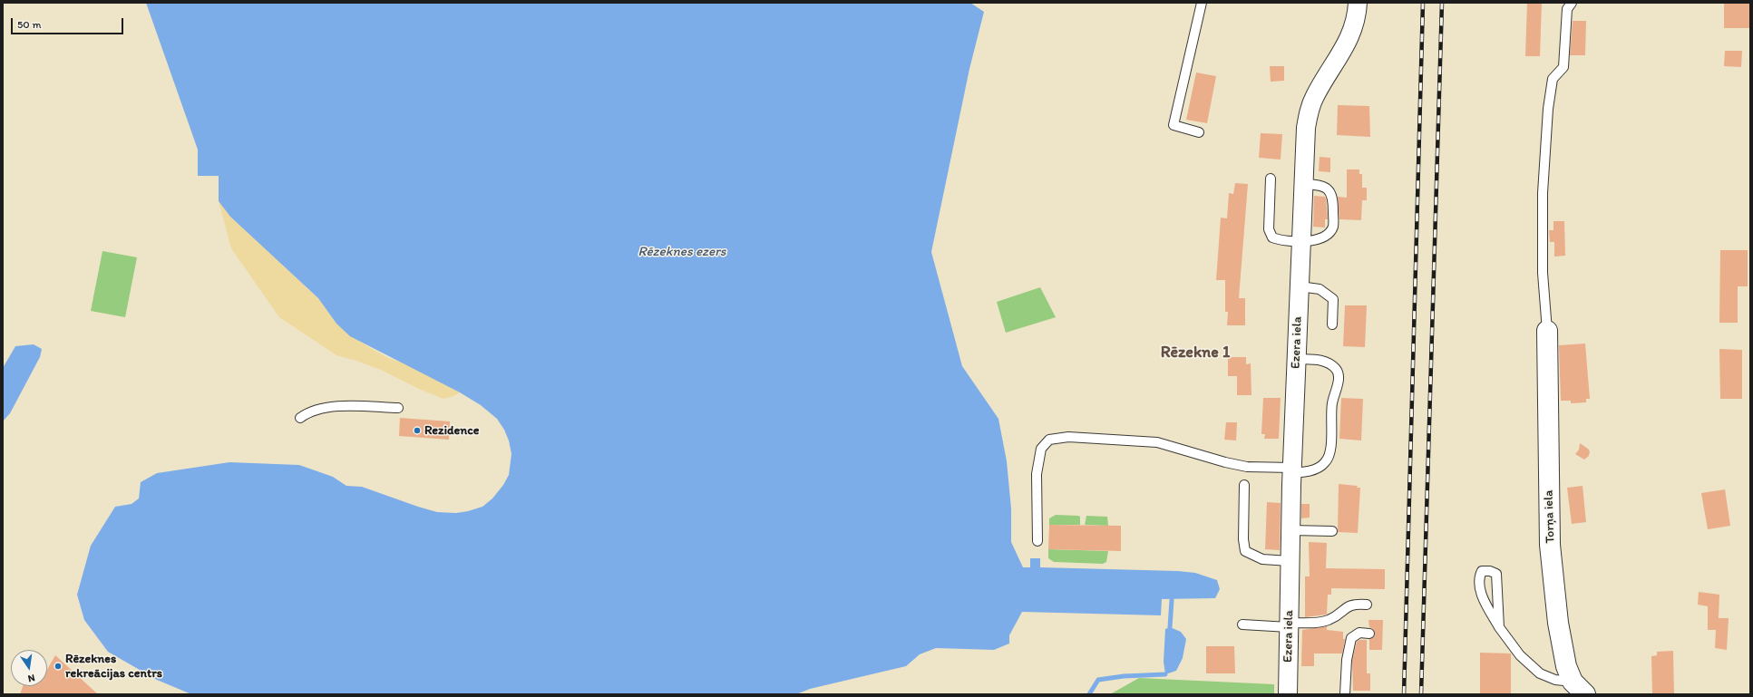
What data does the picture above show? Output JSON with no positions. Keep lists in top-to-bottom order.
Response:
{
  "streets": {
    "street": ["Ezera iela", "Torņa iela"]
  },
  "districts": ["Rēzekne 1"],
  "water": ["Rēzeknes ezers"],
  "places": ["Rezidence", "Rēzeknes rekreācijas centrs"],
  "scale_bar": "50 m",
  "north": "bottom"
}
